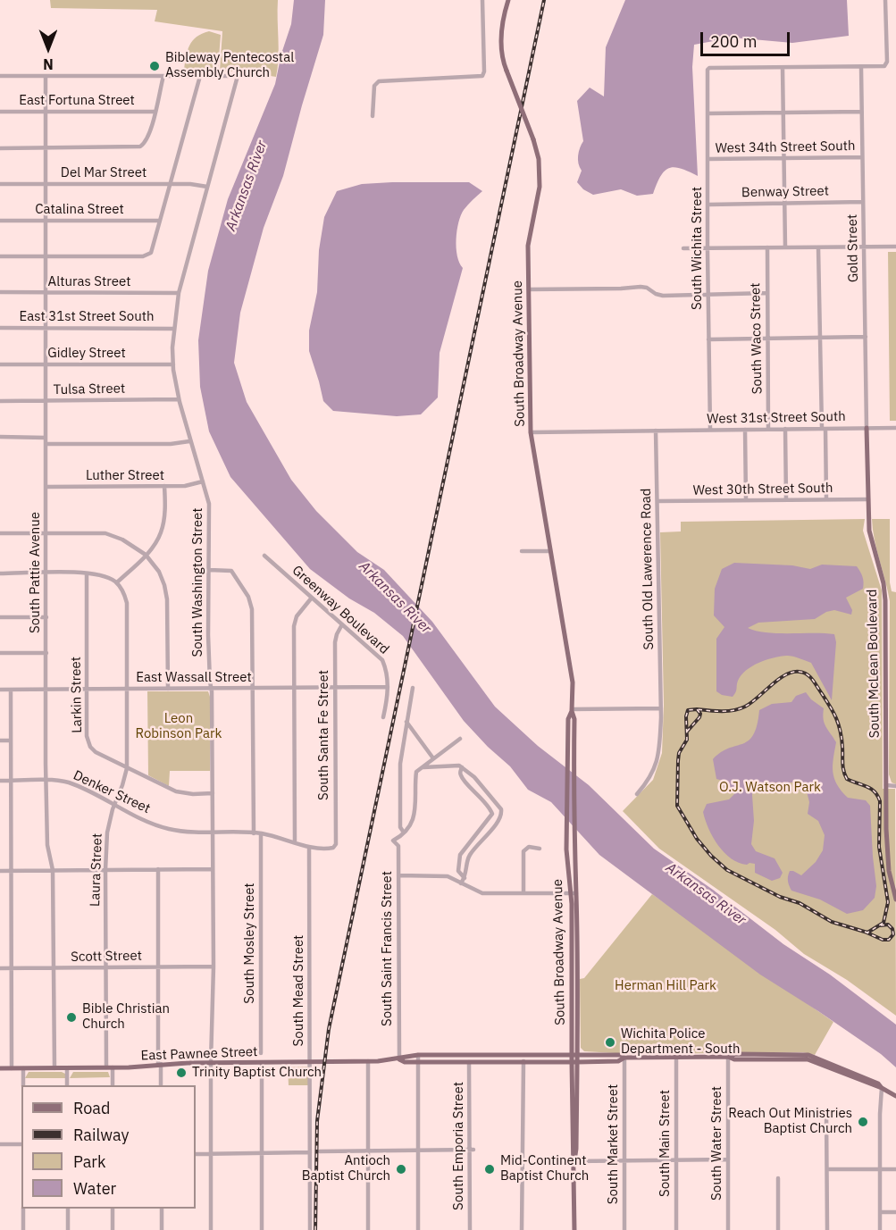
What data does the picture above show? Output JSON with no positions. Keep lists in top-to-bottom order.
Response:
{
  "streets": {
    "main road": ["South Broadway Avenue", "South McLean Boulevard", "East Pawnee Street"],
    "street": [
      "East Fortuna Street",
      "West 34th Street South",
      "Del Mar Street",
      "Benway Street",
      "Catalina Street",
      "South Wichita Street",
      "Gold Street",
      "Alturas Street",
      "East 31st Street South",
      "South Waco Street",
      "Gidley Street",
      "Tulsa Street",
      "West 31st Street South",
      "Luther Street",
      "West 30th Street South",
      "South Old Lawerence Road",
      "South Pattie Avenue",
      "South Washington Street",
      "Greenway Boulevard",
      "East Wassall Street",
      "Larkin Street",
      "South Santa Fe Street",
      "Denker Street",
      "Laura Street",
      "South Mosley Street",
      "South Saint Francis Street",
      "Scott Street",
      "South Mead Street",
      "South Main Street",
      "South Water Street",
      "South Market Street",
      "South Emporia Street"
    ]
  },
  "crossings": [
    ["East Fortuna Street", "South Pattie Avenue"],
    ["West 34th Street South", "South Wichita Street"],
    ["West 34th Street South", "Gold Street"],
    ["Del Mar Street", "South Pattie Avenue"],
    ["Del Mar Street", "South Washington Street"],
    ["Benway Street", "South Wichita Street"],
    ["Benway Street", "Gold Street"],
    ["Catalina Street", "South Pattie Avenue"],
    ["South Wichita Street", "West 31st Street South"],
    ["Gold Street", "West 31st Street South"],
    ["Gold Street", "South McLean Boulevard"],
    ["Alturas Street", "South Pattie Avenue"],
    ["Alturas Street", "South Washington Street"],
    ["East 31st Street South", "South Pattie Avenue"],
    ["East 31st Street South", "South Washington Street"],
    ["South Waco Street", "West 31st Street South"],
    ["Gidley Street", "South Pattie Avenue"],
    ["Gidley Street", "South Washington Street"],
    ["South Broadway Avenue", "East Pawnee Street"],
    ["Tulsa Street", "South Pattie Avenue"],
    ["Tulsa Street", "South Washington Street"],
    ["West 31st Street South", "South Old Lawerence Road"],
    ["West 31st Street South", "South McLean Boulevard"],
    ["Luther Street", "South Pattie Avenue"],
    ["Luther Street", "South Washington Street"],
    ["West 30th Street South", "South Old Lawerence Road"],
    ["West 30th Street South", "South McLean Boulevard"],
    ["South Pattie Avenue", "East Wassall Street"],
    ["South Pattie Avenue", "Denker Street"],
    ["South Pattie Avenue", "Scott Street"],
    ["South Pattie Avenue", "East Pawnee Street"],
    ["South Washington Street", "East Wassall Street"],
    ["South Washington Street", "Larkin Street"],
    ["South Washington Street", "Denker Street"],
    ["South Washington Street", "Scott Street"],
    ["South Washington Street", "East Pawnee Street"],
    ["Greenway Boulevard", "East Wassall Street"],
    ["Greenway Boulevard", "South Santa Fe Street"],
    ["East Wassall Street", "Larkin Street"],
    ["East Wassall Street", "South Santa Fe Street"],
    ["East Wassall Street", "Laura Street"],
    ["Larkin Street", "Laura Street"],
    ["South Santa Fe Street", "Denker Street"],
    ["Denker Street", "Laura Street"],
    ["Denker Street", "South Mosley Street"],
    ["Denker Street", "South Mead Street"],
    ["Laura Street", "Scott Street"],
    ["Laura Street", "East Pawnee Street"],
    ["South Saint Francis Street", "East Pawnee Street"],
    ["South Mead Street", "East Pawnee Street"],
    ["East Pawnee Street", "South Main Street"],
    ["East Pawnee Street", "South Water Street"],
    ["East Pawnee Street", "South Market Street"],
    ["East Pawnee Street", "South Emporia Street"]
  ],
  "water": ["Arkansas River"],
  "parks": ["Leon Robinson Park", "O.J. Watson Park", "Herman Hill Park"],
  "places": [
    "Bibleway Pentecostal Assembly Church",
    "Bible Christian Church",
    "Wichita Police Department - South",
    "Trinity Baptist Church",
    "Reach Out Ministries Baptist Church",
    "Antioch Baptist Church",
    "Mid-Continent Baptist Church"
  ],
  "legend": [
    "Road",
    "Railway",
    "Park",
    "Water"
  ],
  "scale_bar": "200 m",
  "north": "bottom"
}
